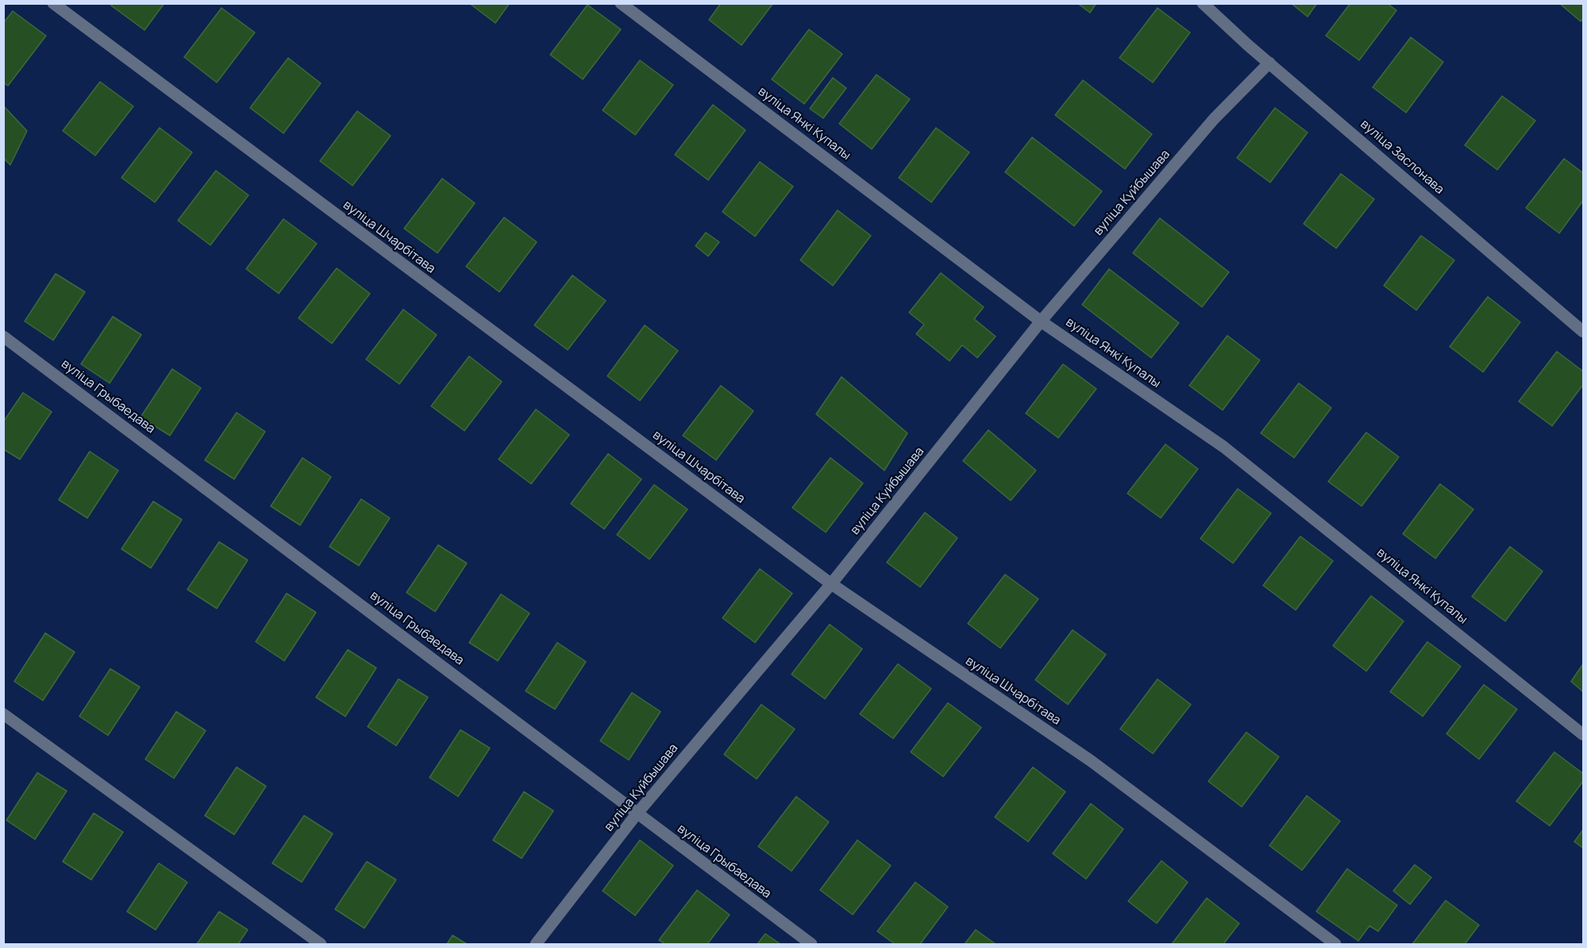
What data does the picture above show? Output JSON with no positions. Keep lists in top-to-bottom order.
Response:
{
  "streets": {
    "street": [
      "вуліца Янкі Купалы",
      "вуліца Заслонава",
      "вуліца Куйбышава",
      "вуліца Шчарбітава",
      "вуліца Грыбаедава"
    ]
  },
  "crossings": [
    ["вуліца Янкі Купалы", "вуліца Куйбышава"],
    ["вуліца Заслонава", "вуліца Куйбышава"],
    ["вуліца Куйбышава", "вуліца Шчарбітава"],
    ["вуліца Куйбышава", "вуліца Грыбаедава"]
  ]
}
